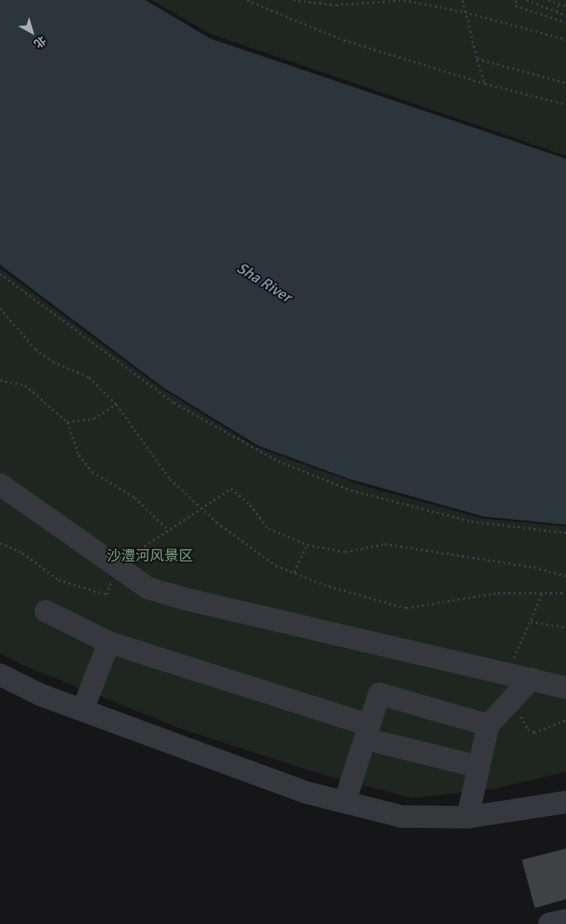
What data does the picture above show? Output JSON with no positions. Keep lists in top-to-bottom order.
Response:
{
  "water": ["Sha River"],
  "parks": ["沙澧河风景区"],
  "north": "bottom right"
}
